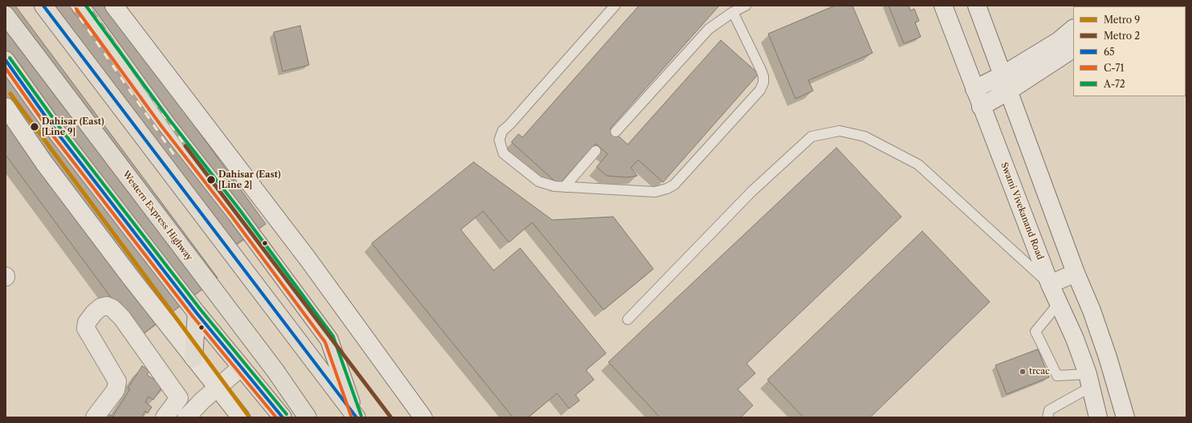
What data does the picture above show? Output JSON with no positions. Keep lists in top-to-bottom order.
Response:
{
  "streets": {
    "highway": ["Western Express Highway"],
    "street": ["Swami Vivekanand Road"]
  },
  "places": ["Dahisar (East) [Line 9]", "Dahisar (East) [Line 2]", "trcac"],
  "lines": [
    "transit line 65",
    "transit line A-72",
    "transit line C-71",
    "metro line 9",
    "metro line 2"
  ],
  "legend": [
    "Metro 9",
    "Metro 2",
    "65",
    "C-71",
    "A-72"
  ]
}
